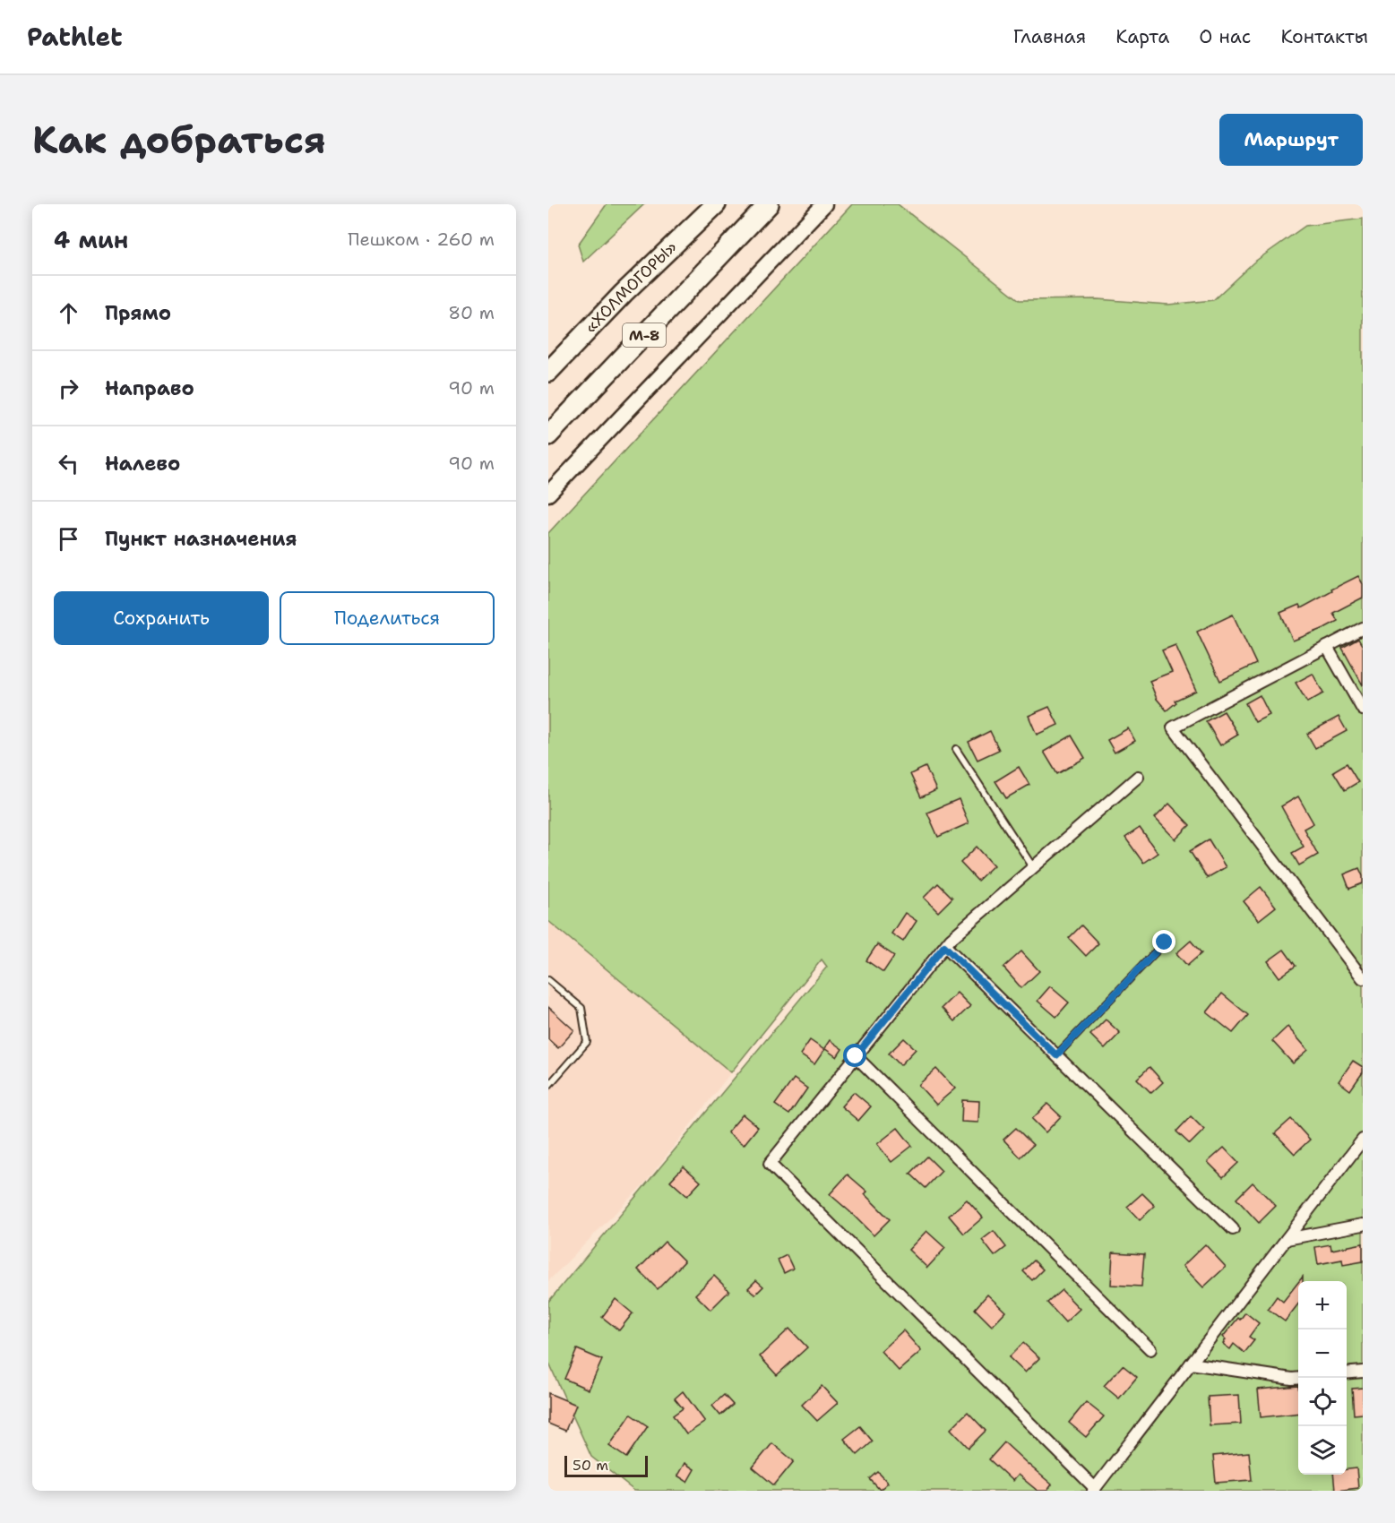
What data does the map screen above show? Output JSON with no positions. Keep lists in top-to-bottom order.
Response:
{
  "streets": {
    "highway": ["«ХОЛМОГОРЫ»", "М-8"]
  },
  "scale_bar": "50 m",
  "page": {
    "header": "Pathlet",
    "nav": [
      "Главная",
      "Карта",
      "О нас",
      "Контакты"
    ],
    "buttons": [
      "Маршрут",
      ["Сохранить", "Поделиться"]
    ],
    "title": "Как добраться",
    "heading": ["4 мин", "Пешком · 260 m"],
    "list": [
      ["Прямо", "80 m"],
      ["Направо", "90 m"],
      ["Налево", "90 m"],
      "Пункт назначения"
    ],
    "map_buttons": ["+", "−"],
    "scale": "50 m"
  }
}
